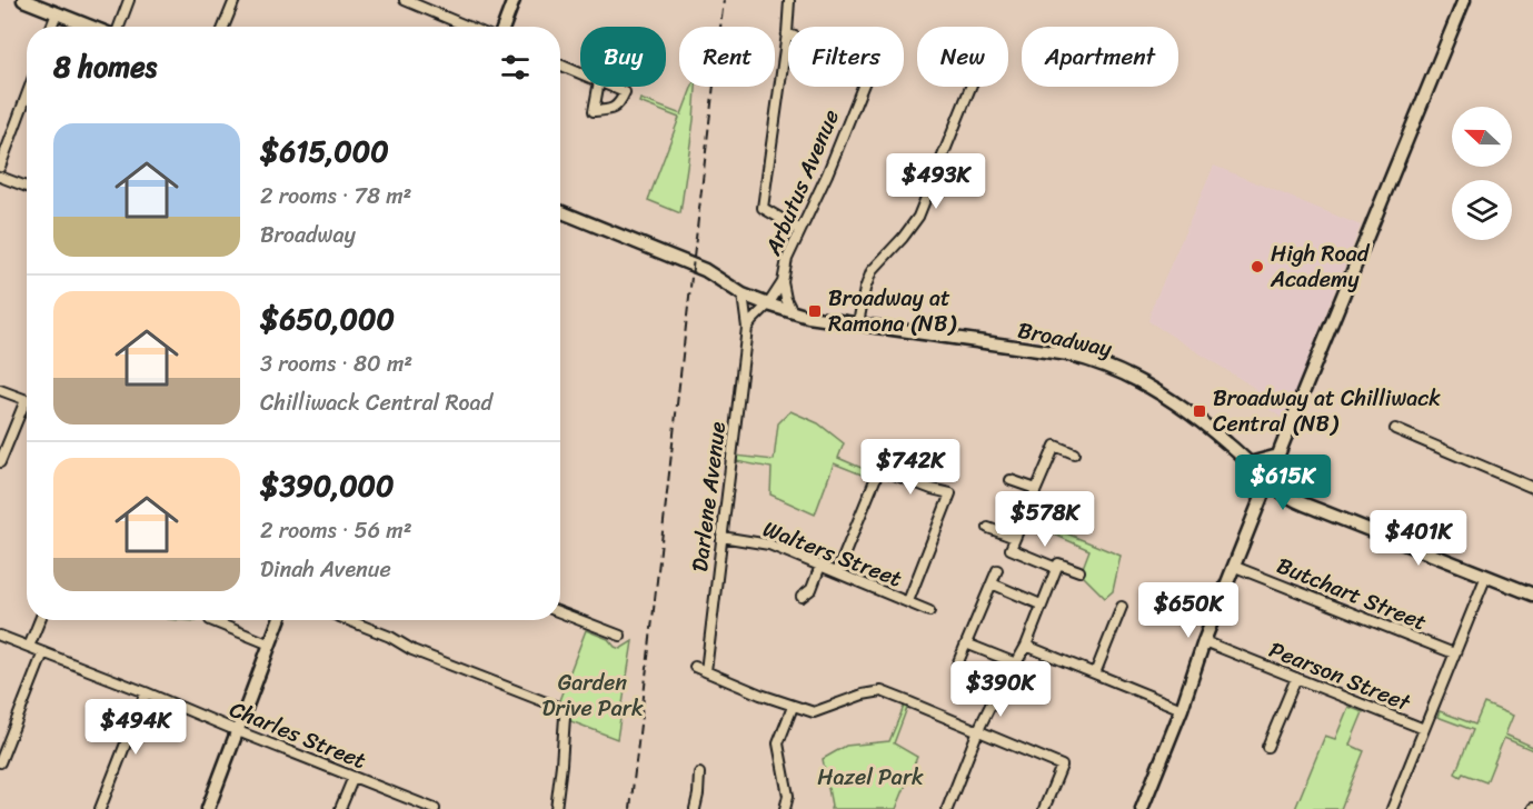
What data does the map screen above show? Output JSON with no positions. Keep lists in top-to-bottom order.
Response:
{
  "streets": {
    "street": [
      "Arbutus Avenue",
      "Broadway",
      "Darlene Avenue",
      "Walters Street",
      "Butchart Street",
      "Pearson Street",
      "Charles Street"
    ]
  },
  "crossings": [
    ["Arbutus Avenue", "Broadway"],
    ["Broadway", "Darlene Avenue"],
    ["Darlene Avenue", "Walters Street"]
  ],
  "parks": ["Garden Drive Park", "Hazel Park"],
  "places": {
    "other": ["High Road Academy"],
    "transit": ["Broadway at Ramona (NB)", "Broadway at Chilliwack Central (NB)"]
  },
  "north": "left",
  "page": {
    "chip": [
      "Buy",
      "Rent",
      "Filters",
      "New",
      "Apartment"
    ],
    "heading": "8 homes",
    "list": [
      {
        "name": "$615,000",
        "note": "2 rooms · 78 m² · Broadway"
      },
      {
        "name": "$650,000",
        "note": "3 rooms · 80 m² · Chilliwack Central Road"
      },
      {
        "name": "$390,000",
        "note": "2 rooms · 56 m² · Dinah Avenue"
      }
    ],
    "price": [
      "$493K",
      "$742K",
      "$615K",
      "$578K",
      "$401K",
      "$650K",
      "$390K",
      "$494K"
    ]
  }
}
